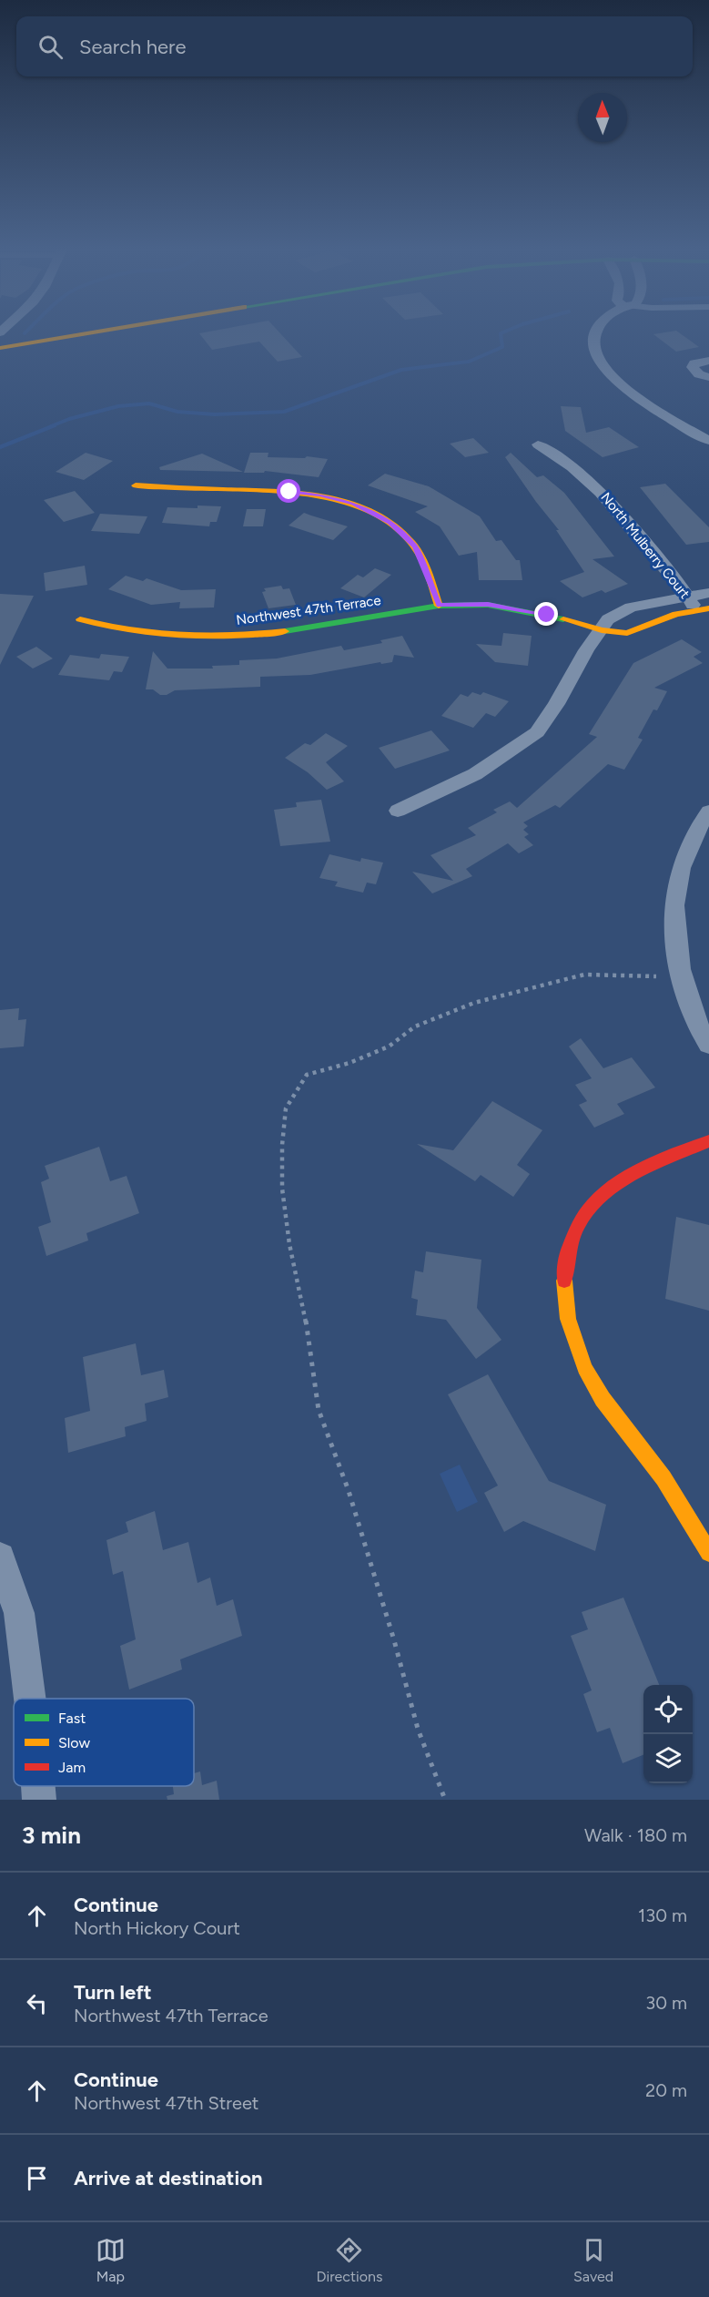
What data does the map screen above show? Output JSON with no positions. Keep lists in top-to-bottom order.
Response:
{
  "streets": {
    "street": ["North Mulberry Court", "Northwest 47th Terrace"]
  },
  "crossings": [
    ["North Mulberry Court", "Northwest 47th Terrace"]
  ],
  "legend": ["Fast", "Slow", "Jam"],
  "north": "top",
  "page": {
    "search": "Search here",
    "heading": ["3 min", "Walk · 180 m"],
    "list": [
      ["Continue", "North Hickory Court", "130 m"],
      ["Turn left", "Northwest 47th Terrace", "30 m"],
      ["Continue", "Northwest 47th Street", "20 m"],
      "Arrive at destination"
    ],
    "nav": ["Map", "Directions", "Saved"]
  }
}
